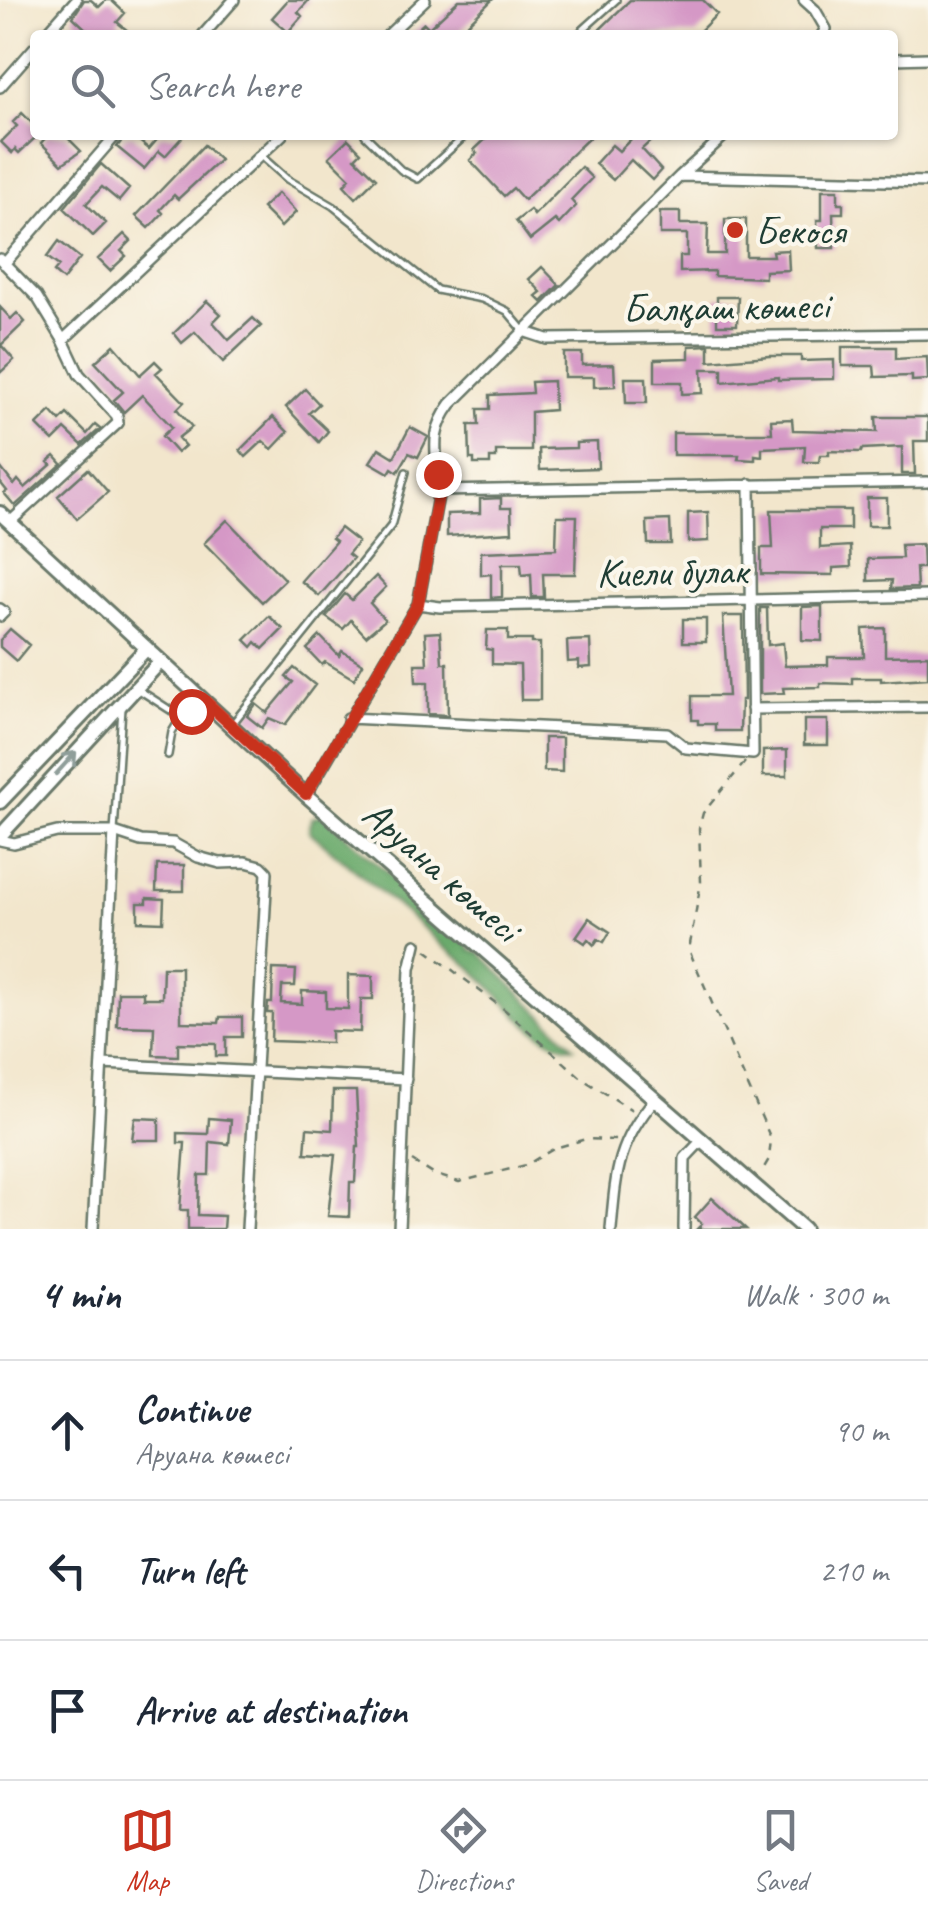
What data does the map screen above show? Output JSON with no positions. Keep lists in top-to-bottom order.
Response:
{
  "streets": {
    "street": ["Балқаш көшесі", "Киели булак", "Аруана көшесі"]
  },
  "places": ["Бекося"],
  "page": {
    "search": "Search here",
    "heading": ["4 min", "Walk · 300 m"],
    "list": [
      ["Continue", "Аруана көшесі", "90 m"],
      ["Turn left", "210 m"],
      "Arrive at destination"
    ],
    "nav": ["Map", "Directions", "Saved"]
  }
}
